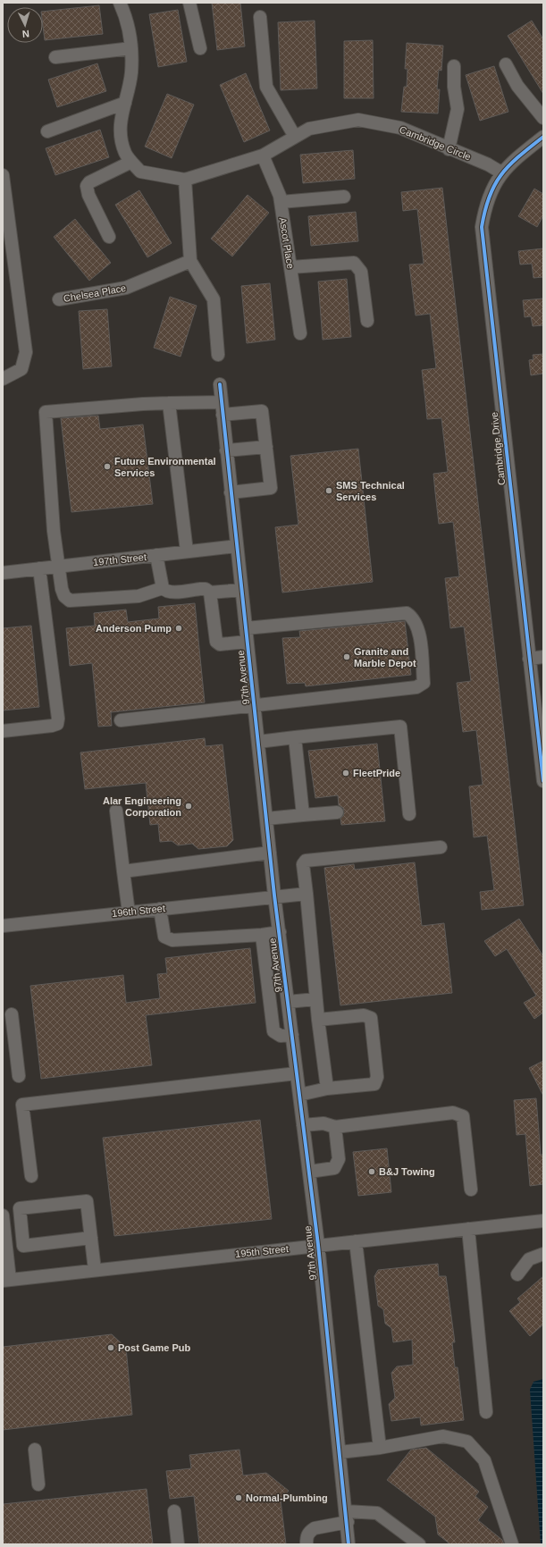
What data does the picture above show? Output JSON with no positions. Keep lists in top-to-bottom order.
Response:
{
  "streets": {
    "street": [
      "Cambridge Circle",
      "Ascot Place",
      "Chelsea Place",
      "Cambridge Drive",
      "197th Street",
      "97th Avenue",
      "196th Street",
      "195th Street"
    ]
  },
  "crossings": [
    ["Cambridge Circle", "Ascot Place"],
    ["Cambridge Circle", "Cambridge Drive"],
    ["197th Street", "97th Avenue"],
    ["97th Avenue", "196th Street"],
    ["97th Avenue", "195th Street"]
  ],
  "places": [
    "Future Environmental Services",
    "SMS Technical Services",
    "Anderson Pump",
    "Granite and Marble Depot",
    "FleetPride",
    "Alar Engineering Corporation",
    "B&J Towing",
    "Post Game Pub",
    "Normal-Plumbing"
  ],
  "north": "bottom"
}
